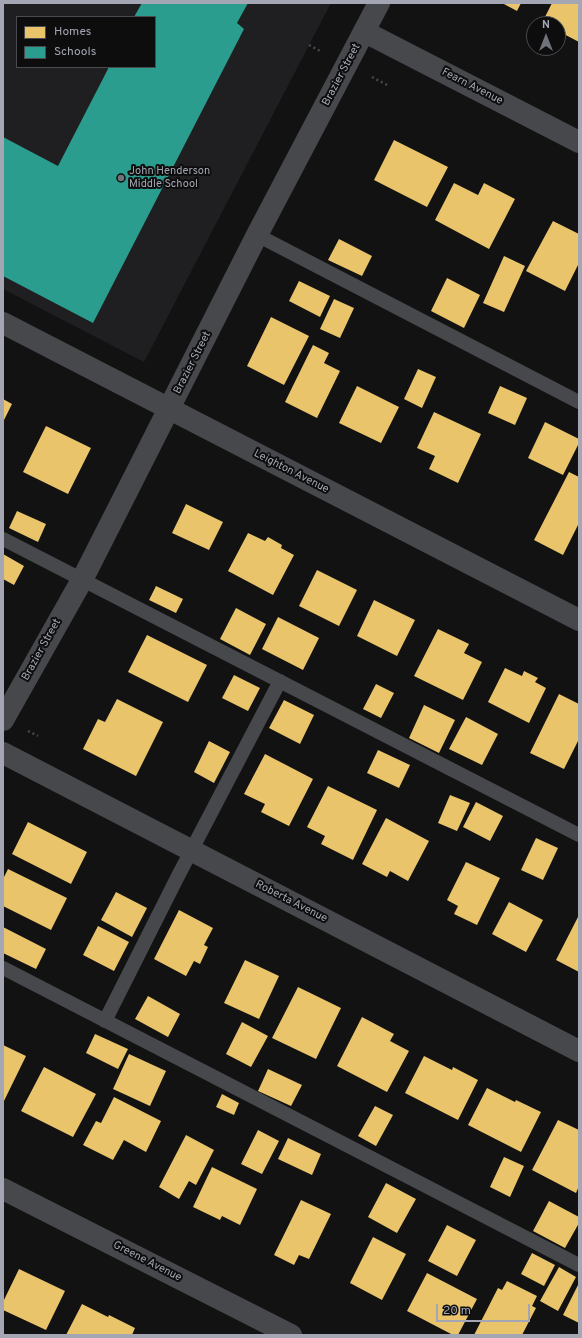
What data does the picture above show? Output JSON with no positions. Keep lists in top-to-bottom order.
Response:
{
  "streets": {
    "street": [
      "Brazier Street",
      "Fearn Avenue",
      "Leighton Avenue",
      "Roberta Avenue",
      "Greene Avenue"
    ]
  },
  "crossings": [
    ["Brazier Street", "Fearn Avenue"],
    ["Brazier Street", "Leighton Avenue"]
  ],
  "places": ["John Henderson Middle School"],
  "legend": ["Homes", "Schools"],
  "scale_bar": "20 m",
  "north": "top"
}
